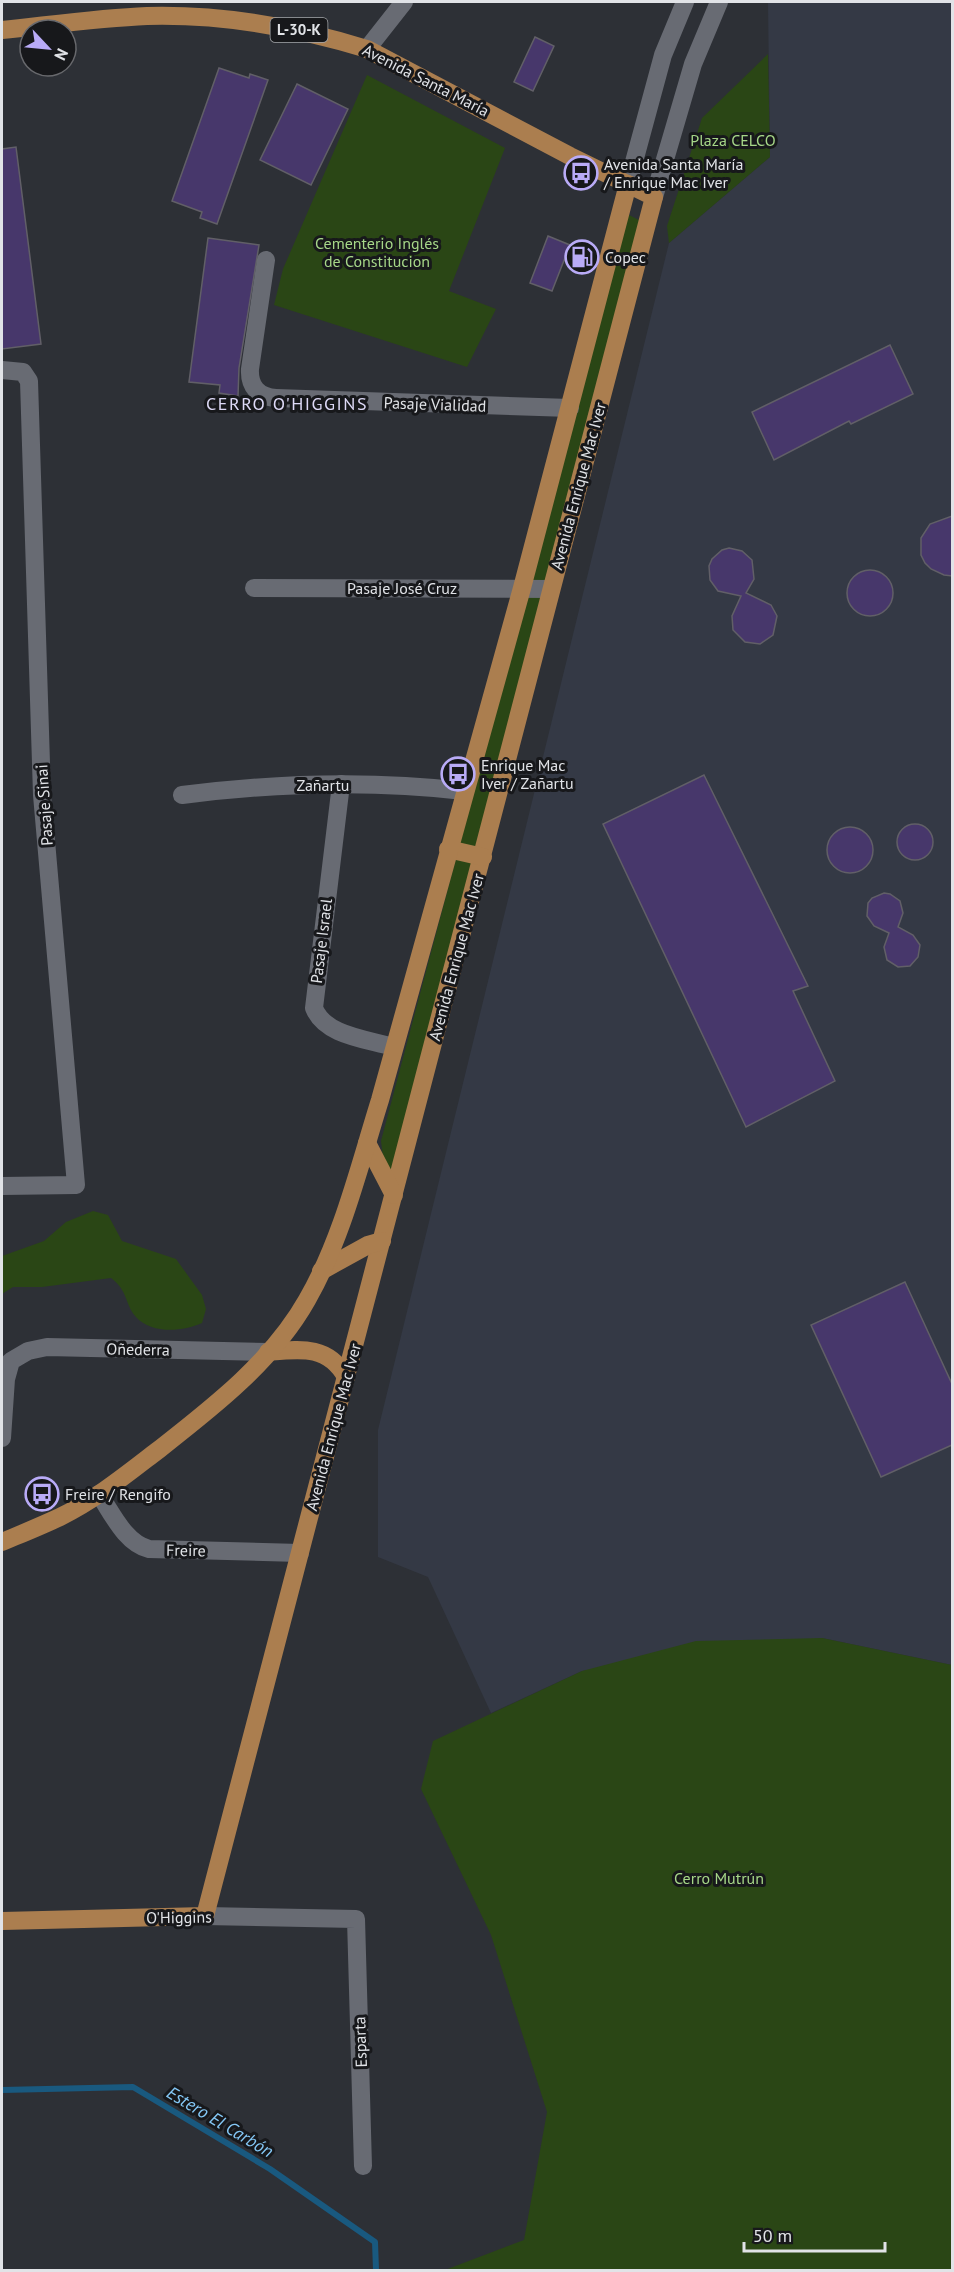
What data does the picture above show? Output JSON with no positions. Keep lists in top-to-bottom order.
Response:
{
  "streets": {
    "main road": [
      "L-30-K",
      "Avenida Santa María",
      "Avenida Enrique Mac Iver",
      "O'Higgins"
    ],
    "street": [
      "Pasaje Vialidad",
      "Pasaje José Cruz",
      "Zañartu",
      "Pasaje Sinai",
      "Pasaje Israel",
      "Oñederra",
      "Freire",
      "Esparta"
    ]
  },
  "crossings": [
    ["Avenida Santa María", "Avenida Enrique Mac Iver"],
    ["Pasaje Vialidad", "Avenida Enrique Mac Iver"],
    ["Avenida Enrique Mac Iver", "Pasaje José Cruz"],
    ["Avenida Enrique Mac Iver", "Zañartu"],
    ["Avenida Enrique Mac Iver", "Pasaje Israel"],
    ["Avenida Enrique Mac Iver", "Oñederra"],
    ["Avenida Enrique Mac Iver", "Freire"],
    ["Avenida Enrique Mac Iver", "O'Higgins"],
    ["Zañartu", "Pasaje Israel"],
    ["O'Higgins", "Esparta"]
  ],
  "districts": ["CERRO O'HIGGINS"],
  "water": ["Estero El Carbón"],
  "parks": ["Plaza CELCO", "Cementerio Inglés de Constitucion", "Cerro Mutrún"],
  "places": {
    "bus stop": ["Avenida Santa María / Enrique Mac Iver", "Enrique Mac Iver / Zañartu", "Freire / Rengifo"],
    "fuel station": ["Copec"]
  },
  "scale_bar": "50 m",
  "north": "bottom right"
}
